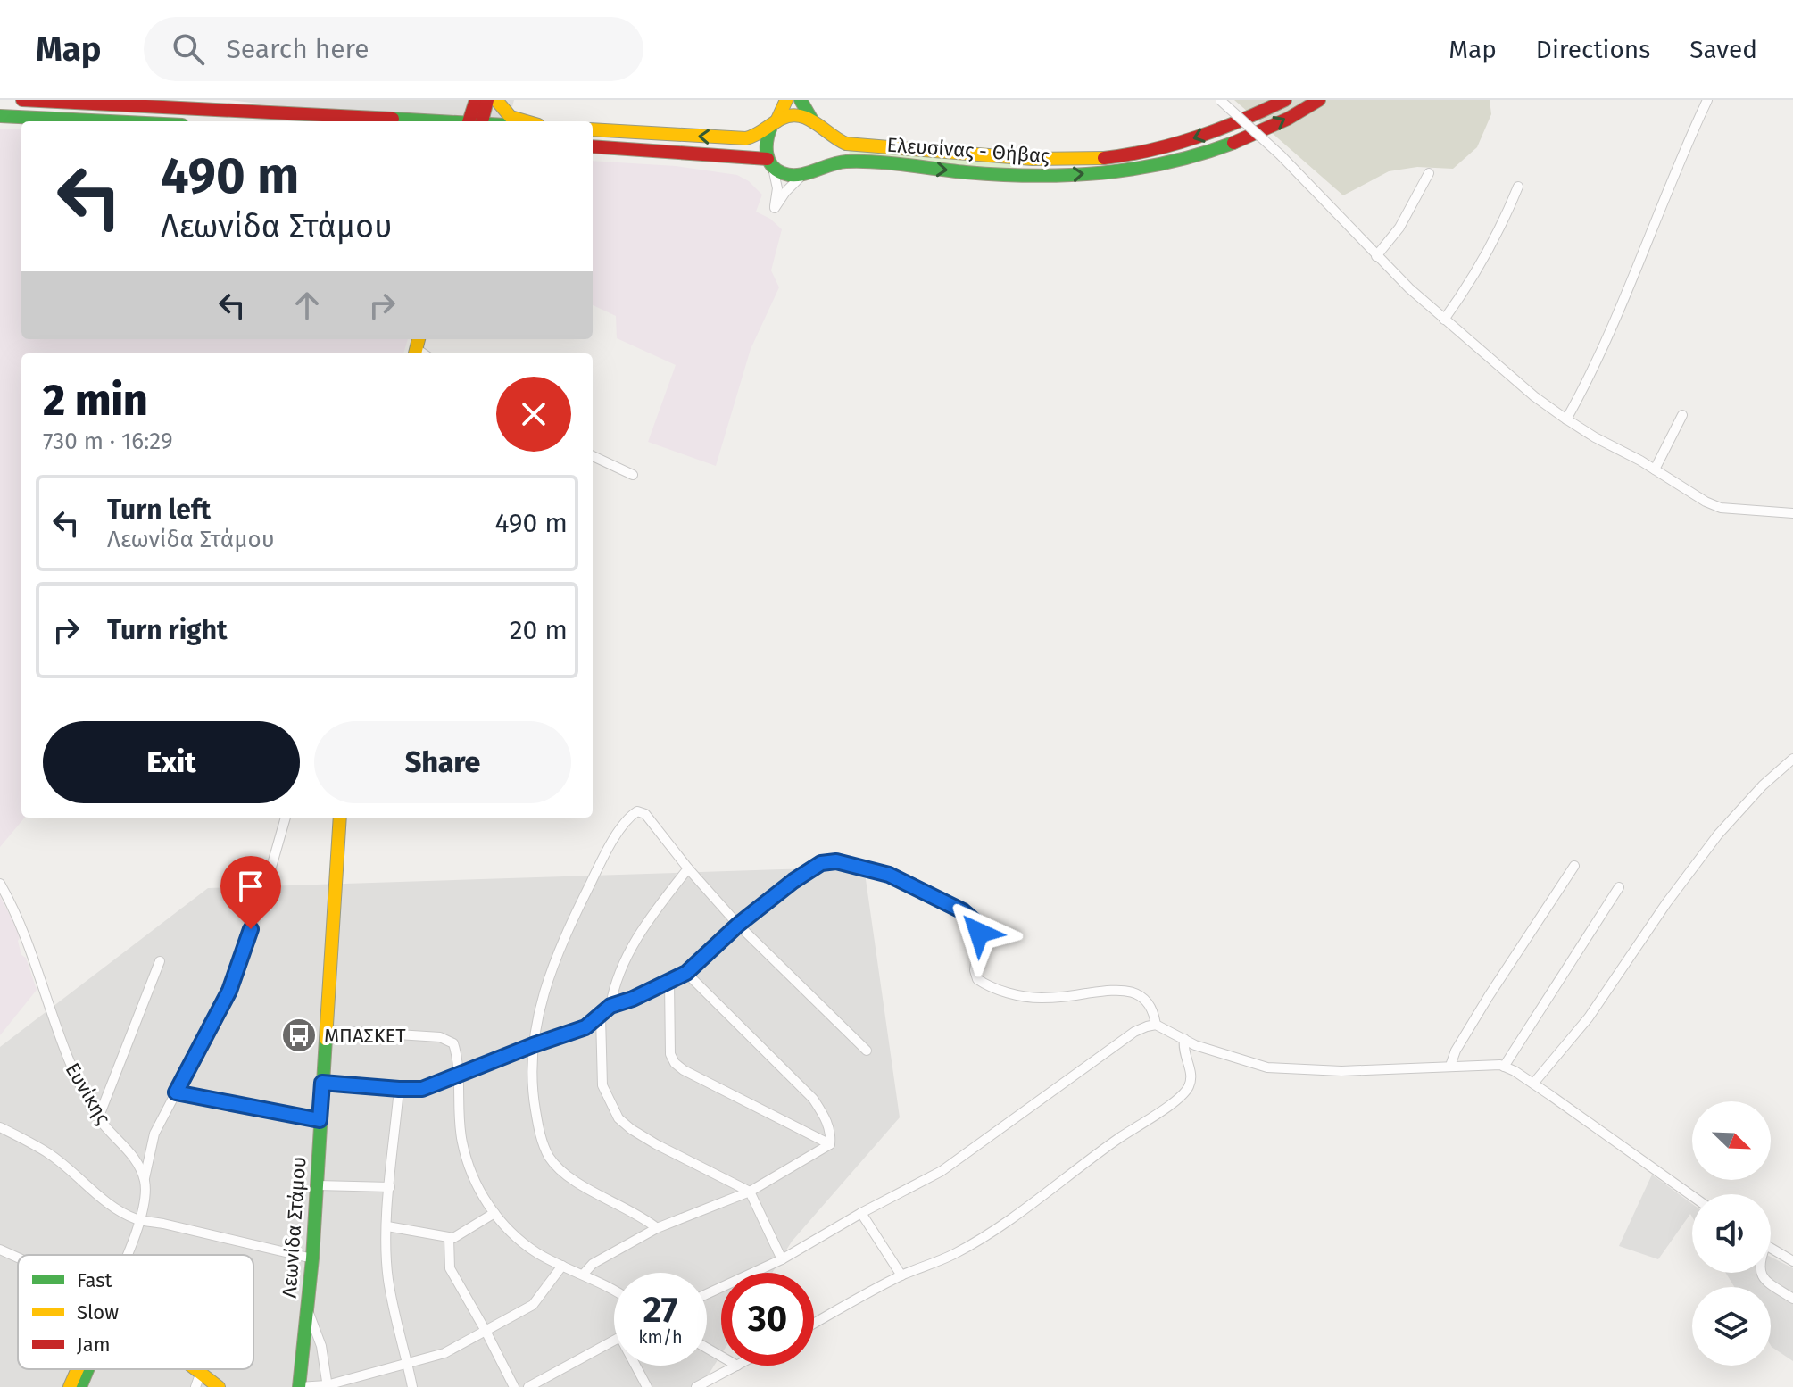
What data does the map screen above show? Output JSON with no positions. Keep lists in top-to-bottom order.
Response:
{
  "streets": {
    "main road": ["Ελευσίνας - Θήβας", "Λεωνίδα Στάμου"],
    "street": ["Ευνίκης"]
  },
  "places": {
    "bus stop": ["ΜΠΑΣΚΕΤ"]
  },
  "legend": ["Fast", "Slow", "Jam"],
  "north": "bottom right",
  "page": {
    "header": "Map",
    "search": "Search here",
    "nav": ["Map", "Directions", "Saved"],
    "turn": ["490 m", "Λεωνίδα Στάμου"],
    "heading": ["2 min", "730 m · 16:29"],
    "list": [
      {
        "name": "Turn left",
        "note": "Λεωνίδα Στάμου",
        "value": "490 m"
      },
      {
        "name": "Turn right",
        "value": "20 m"
      }
    ],
    "buttons": ["Exit", "Share"],
    "speed": "27 km/h",
    "limit": "30"
  }
}
